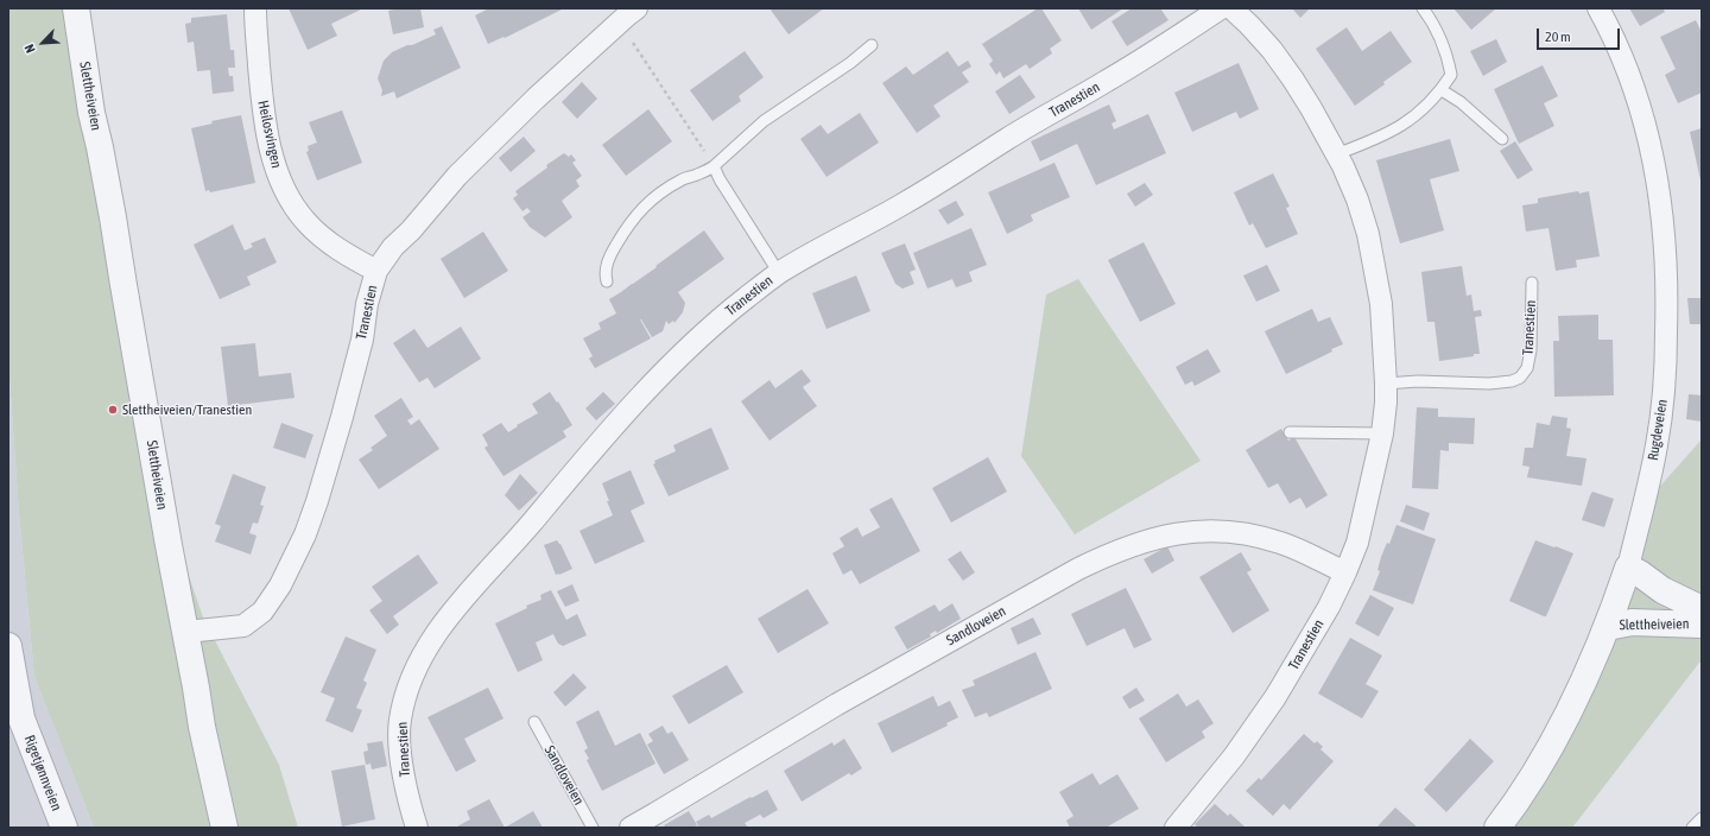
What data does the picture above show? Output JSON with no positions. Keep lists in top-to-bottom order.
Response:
{
  "streets": {
    "street": [
      "Slettheiveien",
      "Tranestien",
      "Heilosvingen",
      "Rugdeveien",
      "Sandloveien",
      "Rigetjønnveien"
    ]
  },
  "crossings": [
    ["Slettheiveien", "Tranestien"],
    ["Slettheiveien", "Rugdeveien"],
    ["Tranestien", "Heilosvingen"],
    ["Tranestien", "Sandloveien"]
  ],
  "places": ["Slettheiveien/Tranestien"],
  "scale_bar": "20 m",
  "north": "bottom left"
}
